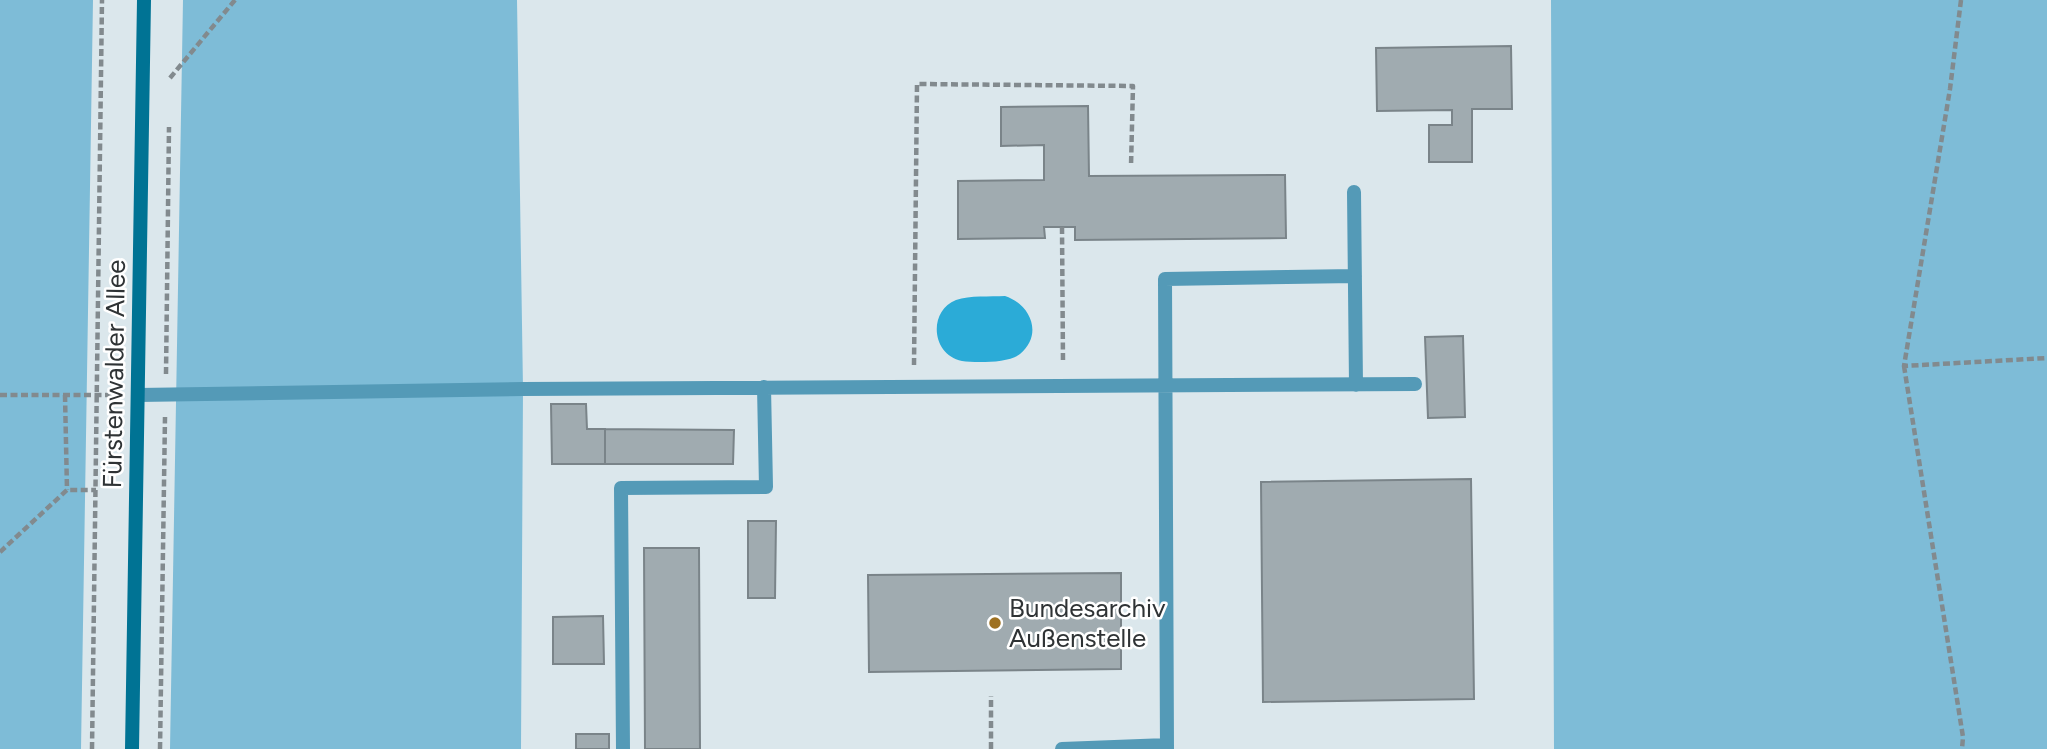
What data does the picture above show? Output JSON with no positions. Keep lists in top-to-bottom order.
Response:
{
  "streets": {
    "main road": ["Fürstenwalder Allee"]
  },
  "places": ["Bundesarchiv Außenstelle"]
}
